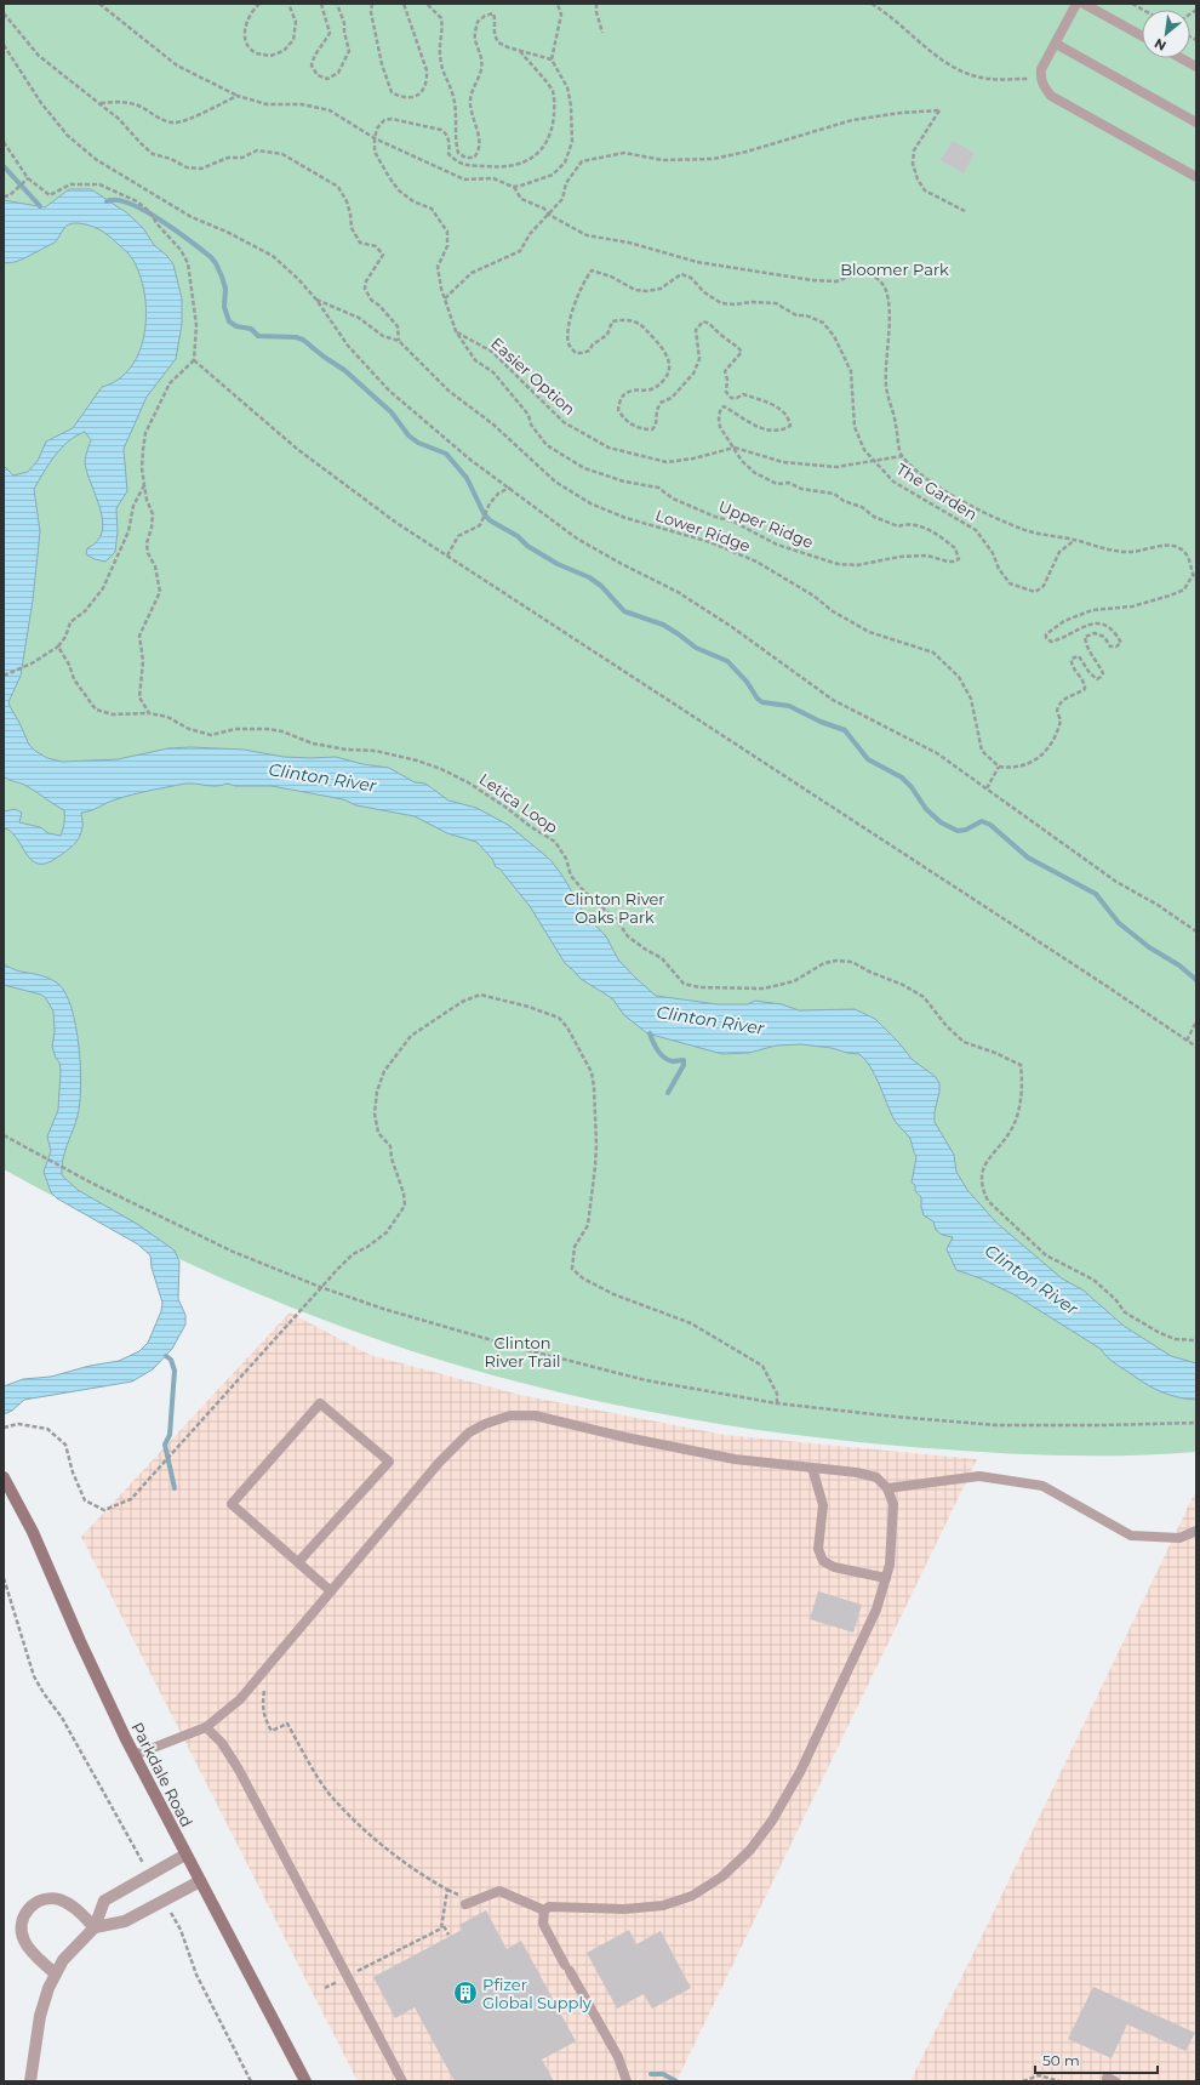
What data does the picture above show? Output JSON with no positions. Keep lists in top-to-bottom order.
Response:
{
  "streets": {
    "main road": ["Parkdale Road"],
    "path": [
      "Easier Option",
      "The Garden",
      "Upper Ridge",
      "Lower Ridge",
      "Letica Loop"
    ]
  },
  "crossings": [
    ["Easier Option", "The Garden"],
    ["Easier Option", "Upper Ridge"],
    ["The Garden", "Upper Ridge"]
  ],
  "water": ["Clinton River"],
  "parks": ["Bloomer Park", "Clinton River Oaks Park", "Clinton River Trail"],
  "places": {
    "building": ["Pfizer Global Supply"]
  },
  "scale_bar": "50 m",
  "north": "bottom left"
}
